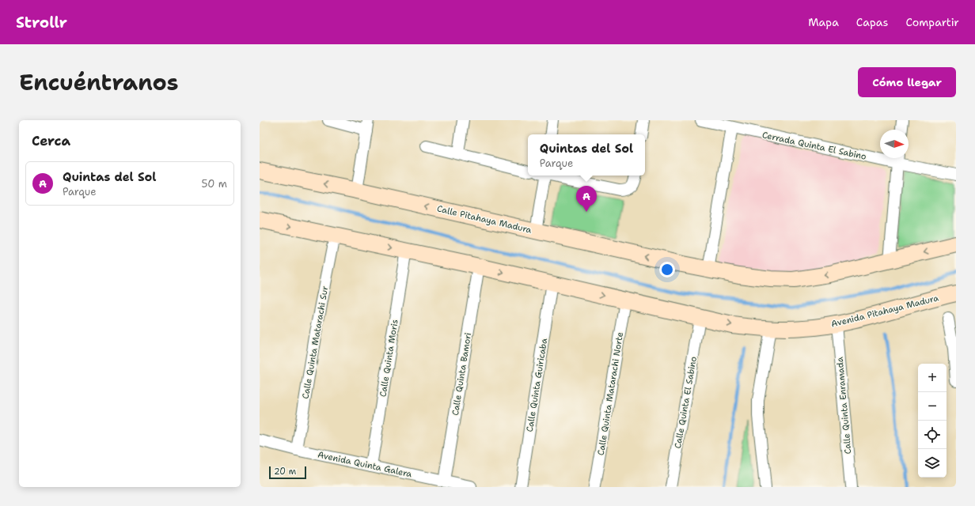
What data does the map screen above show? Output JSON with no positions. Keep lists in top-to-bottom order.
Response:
{
  "streets": {
    "street": [
      "Cerrada Quinta El Sabino",
      "Calle Pitahaya Madura",
      "Avenida Pitahaya Madura",
      "Calle Quinta Matarachi Sur",
      "Calle Quinta Moris",
      "Calle Quinta Bamori",
      "Calle Quinta Guiricaba",
      "Calle Quinta Matarachi Norte",
      "Calle Quinta El Sabino",
      "Calle Quinta Enramada",
      "Avenida Quinta Galera"
    ]
  },
  "crossings": [
    ["Avenida Pitahaya Madura", "Calle Quinta El Sabino"],
    ["Avenida Pitahaya Madura", "Calle Quinta Enramada"],
    ["Calle Quinta Matarachi Sur", "Avenida Quinta Galera"],
    ["Calle Quinta Moris", "Avenida Quinta Galera"],
    ["Calle Quinta Bamori", "Avenida Quinta Galera"]
  ],
  "scale_bar": "20 m",
  "north": "right",
  "page": {
    "header": "Strollr",
    "nav": ["Mapa", "Capas", "Compartir"],
    "title": "Encuéntranos",
    "buttons": "Cómo llegar",
    "heading": "Cerca",
    "popup": ["Quintas del Sol", "Parque"],
    "list": [
      {
        "mark": "A",
        "name": "Quintas del Sol",
        "note": "Parque",
        "value": "50 m"
      }
    ],
    "pins": "A",
    "map_buttons": ["+", "−"],
    "scale": "20 m"
  }
}
